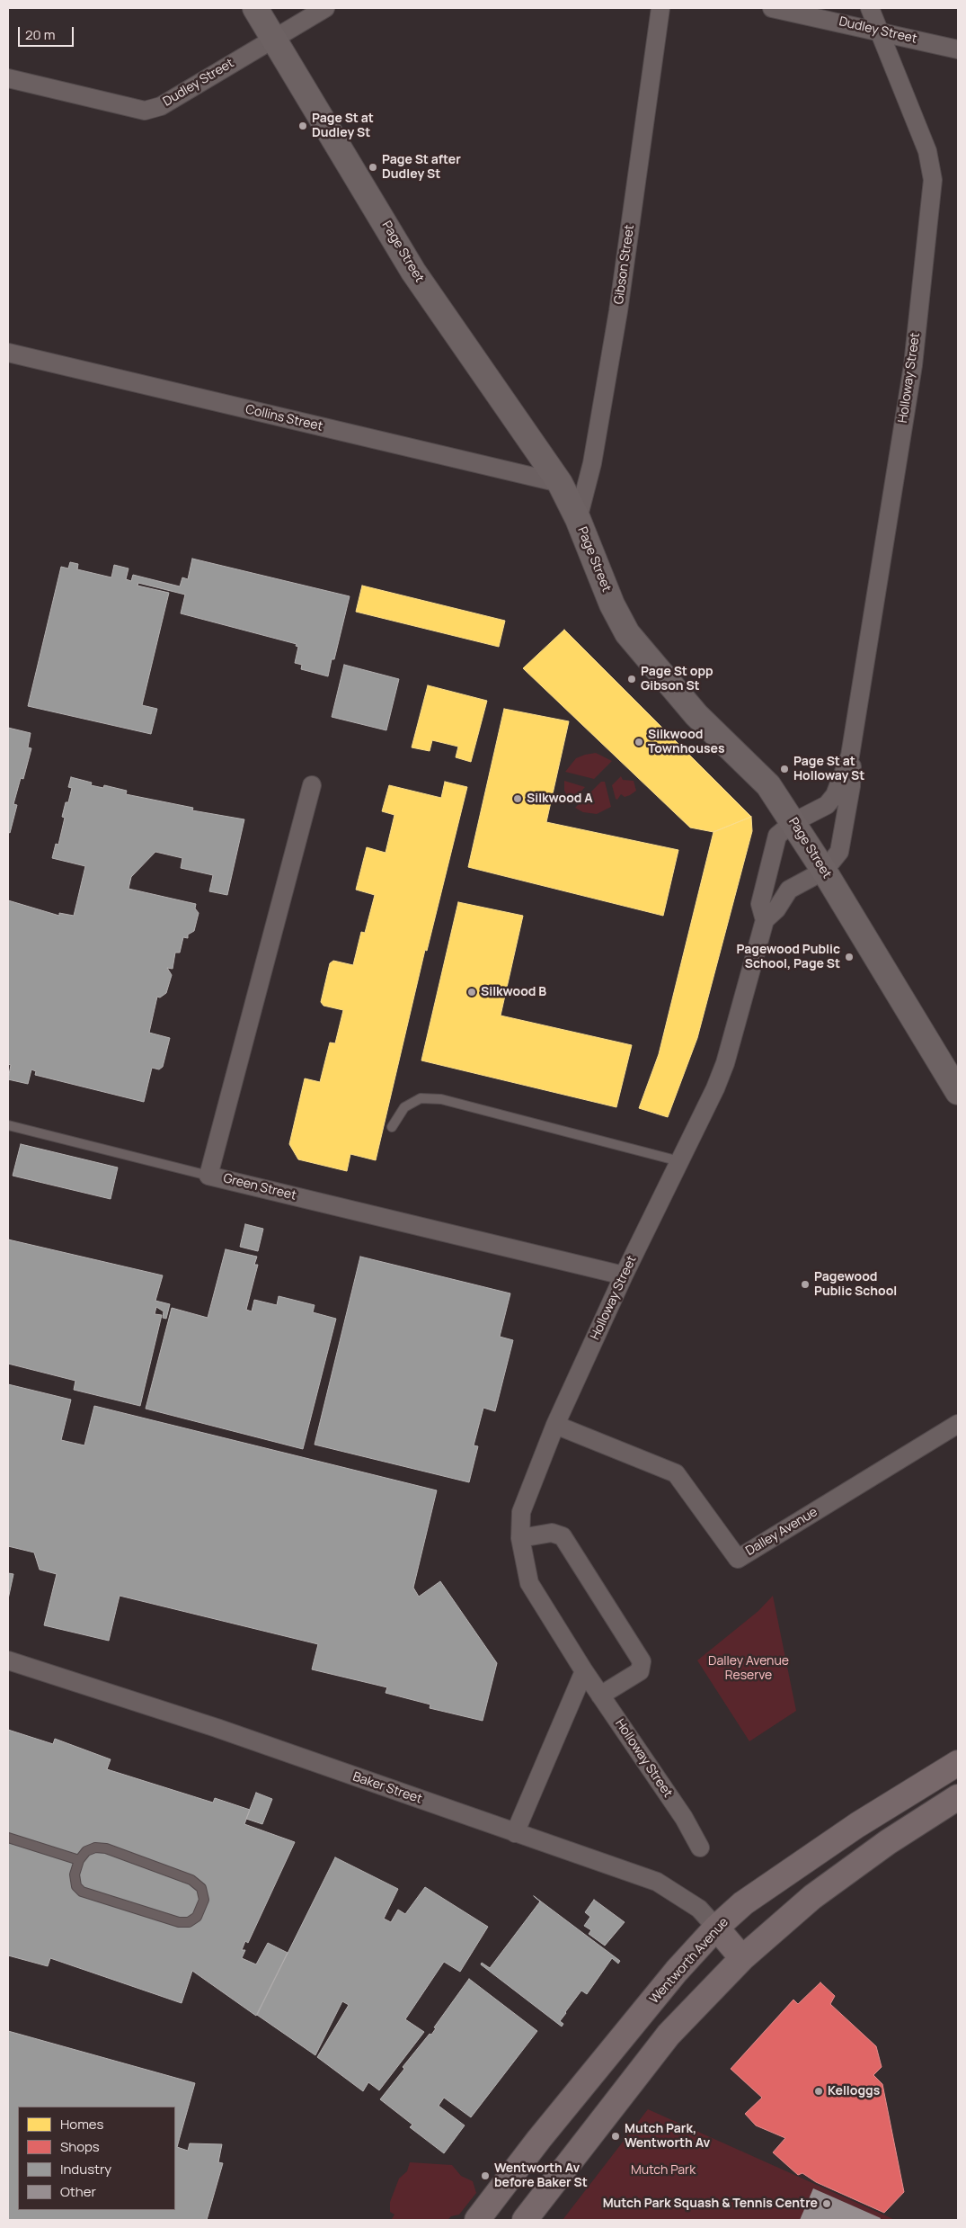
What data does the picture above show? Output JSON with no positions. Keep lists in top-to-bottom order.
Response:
{
  "streets": {
    "main road": ["Page Street", "Baker Street", "Wentworth Avenue"],
    "street": [
      "Dudley Street",
      "Gibson Street",
      "Holloway Street",
      "Collins Street",
      "Green Street",
      "Dalley Avenue"
    ]
  },
  "crossings": [
    ["Dudley Street", "Page Street"],
    ["Dudley Street", "Holloway Street"],
    ["Page Street", "Gibson Street"],
    ["Page Street", "Holloway Street"],
    ["Page Street", "Collins Street"],
    ["Holloway Street", "Green Street"],
    ["Holloway Street", "Dalley Avenue"],
    ["Baker Street", "Wentworth Avenue"]
  ],
  "parks": ["Dalley Avenue Reserve", "Mutch Park"],
  "places": [
    "Page St at Dudley St",
    "Page St after Dudley St",
    "Page St opp Gibson St",
    "Silkwood Townhouses",
    "Page St at Holloway St",
    "Silkwood A",
    "Pagewood Public School, Page St",
    "Silkwood B",
    "Pagewood Public School",
    "Kelloggs",
    "Mutch Park, Wentworth Av",
    "Wentworth Av before Baker St",
    "Mutch Park Squash & Tennis Centre"
  ],
  "legend": [
    "Homes",
    "Shops",
    "Industry",
    "Other"
  ],
  "scale_bar": "20 m"
}
